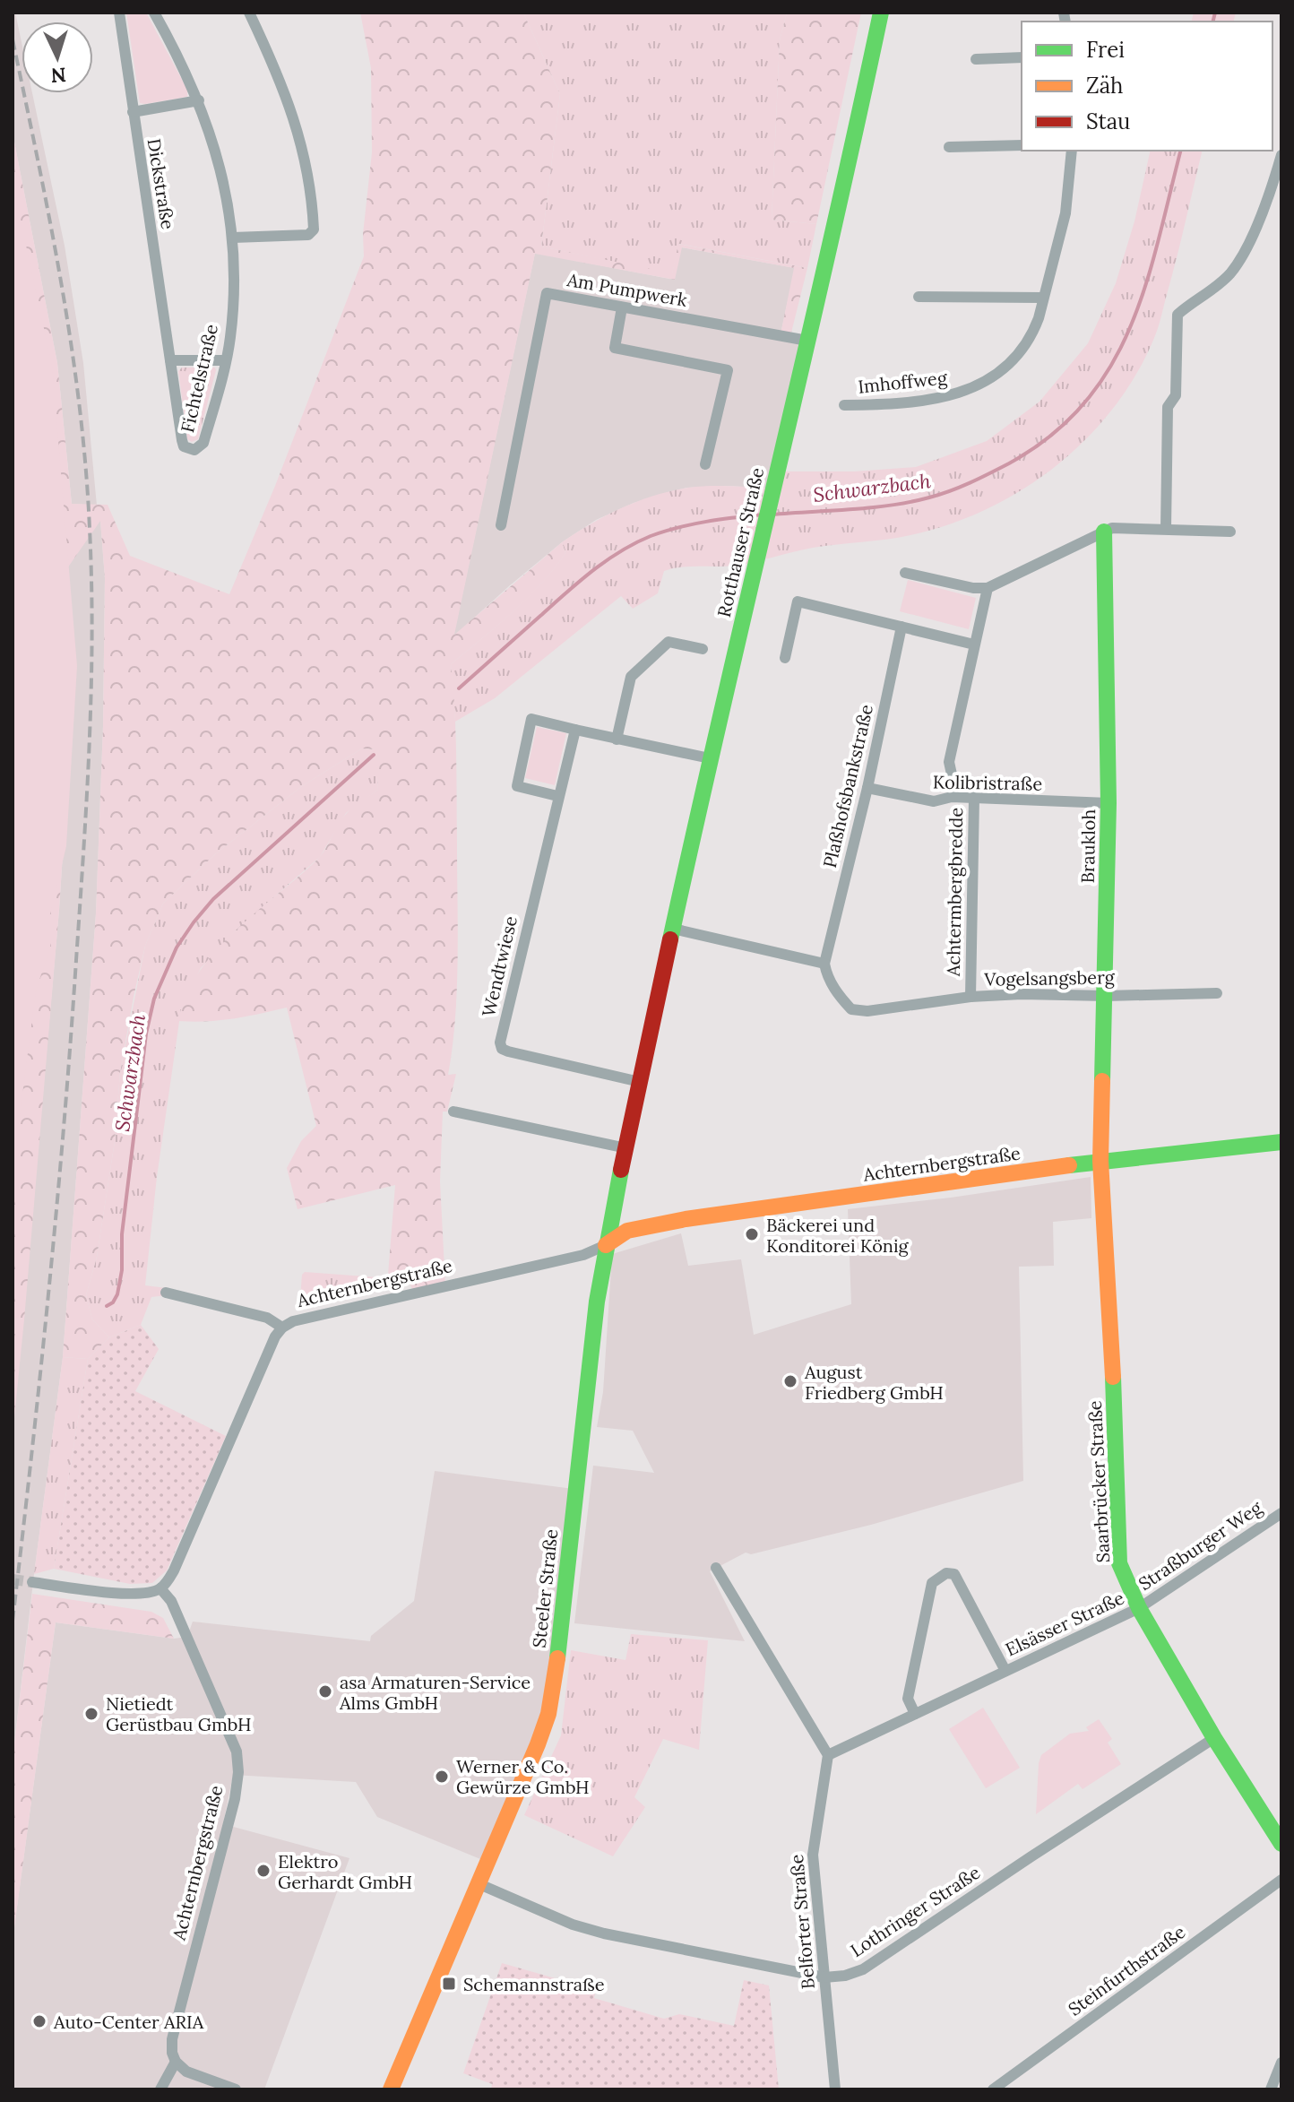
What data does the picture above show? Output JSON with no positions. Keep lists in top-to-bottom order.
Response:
{
  "streets": {
    "main road": [
      "Rotthauser Straße",
      "Braukloh",
      "Achternbergstraße",
      "Saarbrücker Straße",
      "Steeler Straße"
    ],
    "street": [
      "Dickstraße",
      "Am Pumpwerk",
      "Fichtelstraße",
      "Imhoffweg",
      "Kolibristraße",
      "Plaßhofsbankstraße",
      "Achtermbergbredde",
      "Wendtwiese",
      "Vogelsangsberg",
      "Straßburger Weg",
      "Elsässer Straße",
      "Lothringer Straße",
      "Belforter Straße",
      "Steinfurthstraße"
    ]
  },
  "crossings": [
    ["Dickstraße", "Fichtelstraße"],
    ["Am Pumpwerk", "Rotthauser Straße"],
    ["Rotthauser Straße", "Wendtwiese"],
    ["Rotthauser Straße", "Steeler Straße"],
    ["Kolibristraße", "Plaßhofsbankstraße"],
    ["Kolibristraße", "Braukloh"],
    ["Kolibristraße", "Achtermbergbredde"],
    ["Plaßhofsbankstraße", "Vogelsangsberg"],
    ["Braukloh", "Vogelsangsberg"],
    ["Braukloh", "Achternbergstraße"],
    ["Braukloh", "Saarbrücker Straße"],
    ["Achtermbergbredde", "Vogelsangsberg"],
    ["Wendtwiese", "Steeler Straße"],
    ["Achternbergstraße", "Saarbrücker Straße"],
    ["Achternbergstraße", "Steeler Straße"],
    ["Saarbrücker Straße", "Straßburger Weg"],
    ["Saarbrücker Straße", "Elsässer Straße"],
    ["Saarbrücker Straße", "Lothringer Straße"],
    ["Straßburger Weg", "Elsässer Straße"],
    ["Steeler Straße", "Lothringer Straße"],
    ["Elsässer Straße", "Belforter Straße"],
    ["Lothringer Straße", "Belforter Straße"]
  ],
  "water": ["Schwarzbach"],
  "places": {
    "other": [
      "Bäckerei und Konditorei König",
      "August Friedberg GmbH",
      "asa Armaturen-Service Alms GmbH",
      "Nietiedt Gerüstbau GmbH",
      "Werner & Co. Gewürze GmbH",
      "Elektro Gerhardt GmbH",
      "Auto-Center ARIA"
    ],
    "transit": ["Schemannstraße"]
  },
  "legend": ["Frei", "Zäh", "Stau"],
  "north": "bottom"
}
